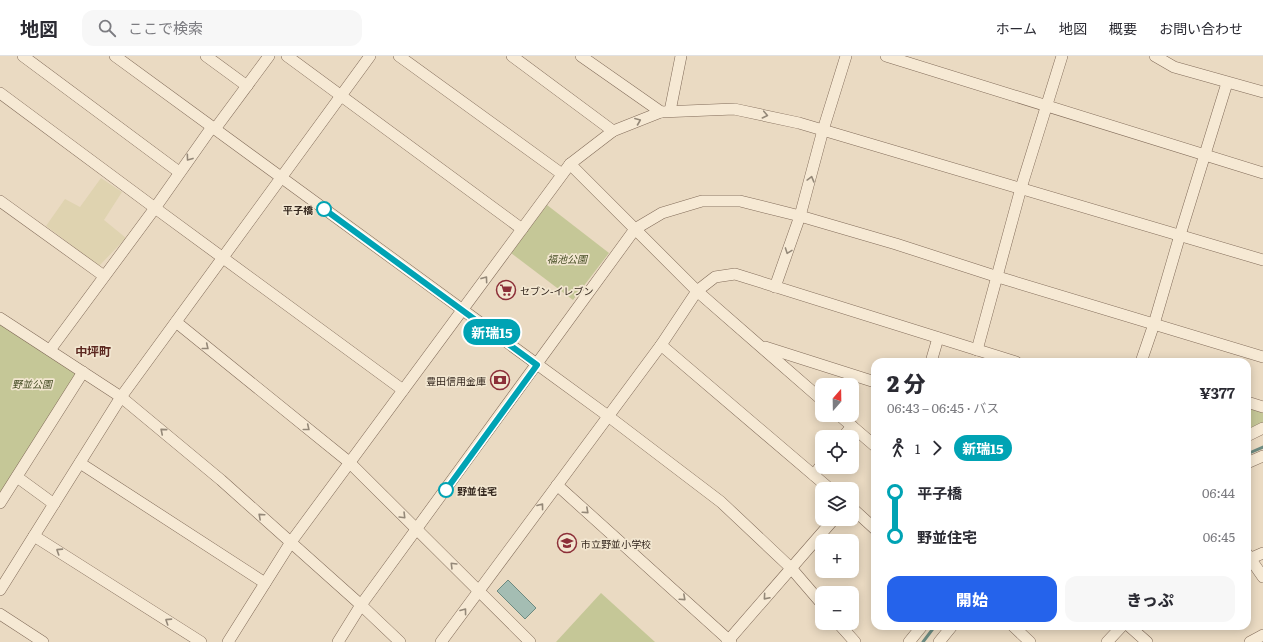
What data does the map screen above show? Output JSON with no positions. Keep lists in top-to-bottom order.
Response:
{
  "districts": ["中坪町"],
  "parks": ["福池公園", "野並公園"],
  "places": {
    "other": ["平子橋", "野並住宅"],
    "supermarket": ["セブン-イレブン"],
    "bank": ["豊田信用金庫"],
    "school or university": ["市立野並小学校"]
  },
  "lines": ["bus line 新瑞15"],
  "north": "top",
  "page": {
    "header": "地図",
    "search": "ここで検索",
    "nav": [
      "ホーム",
      "地図",
      "概要",
      "お問い合わせ"
    ],
    "on_map": "新瑞15",
    "heading": ["2 分", "06:43 – 06:45 · バス", "¥377"],
    "map_buttons": ["+", "−"],
    "legs": ["1", "新瑞15"],
    "list": [
      {
        "name": "平子橋",
        "value": "06:44"
      },
      {
        "name": "野並住宅",
        "value": "06:45"
      }
    ],
    "buttons": ["開始", "きっぷ"]
  }
}
